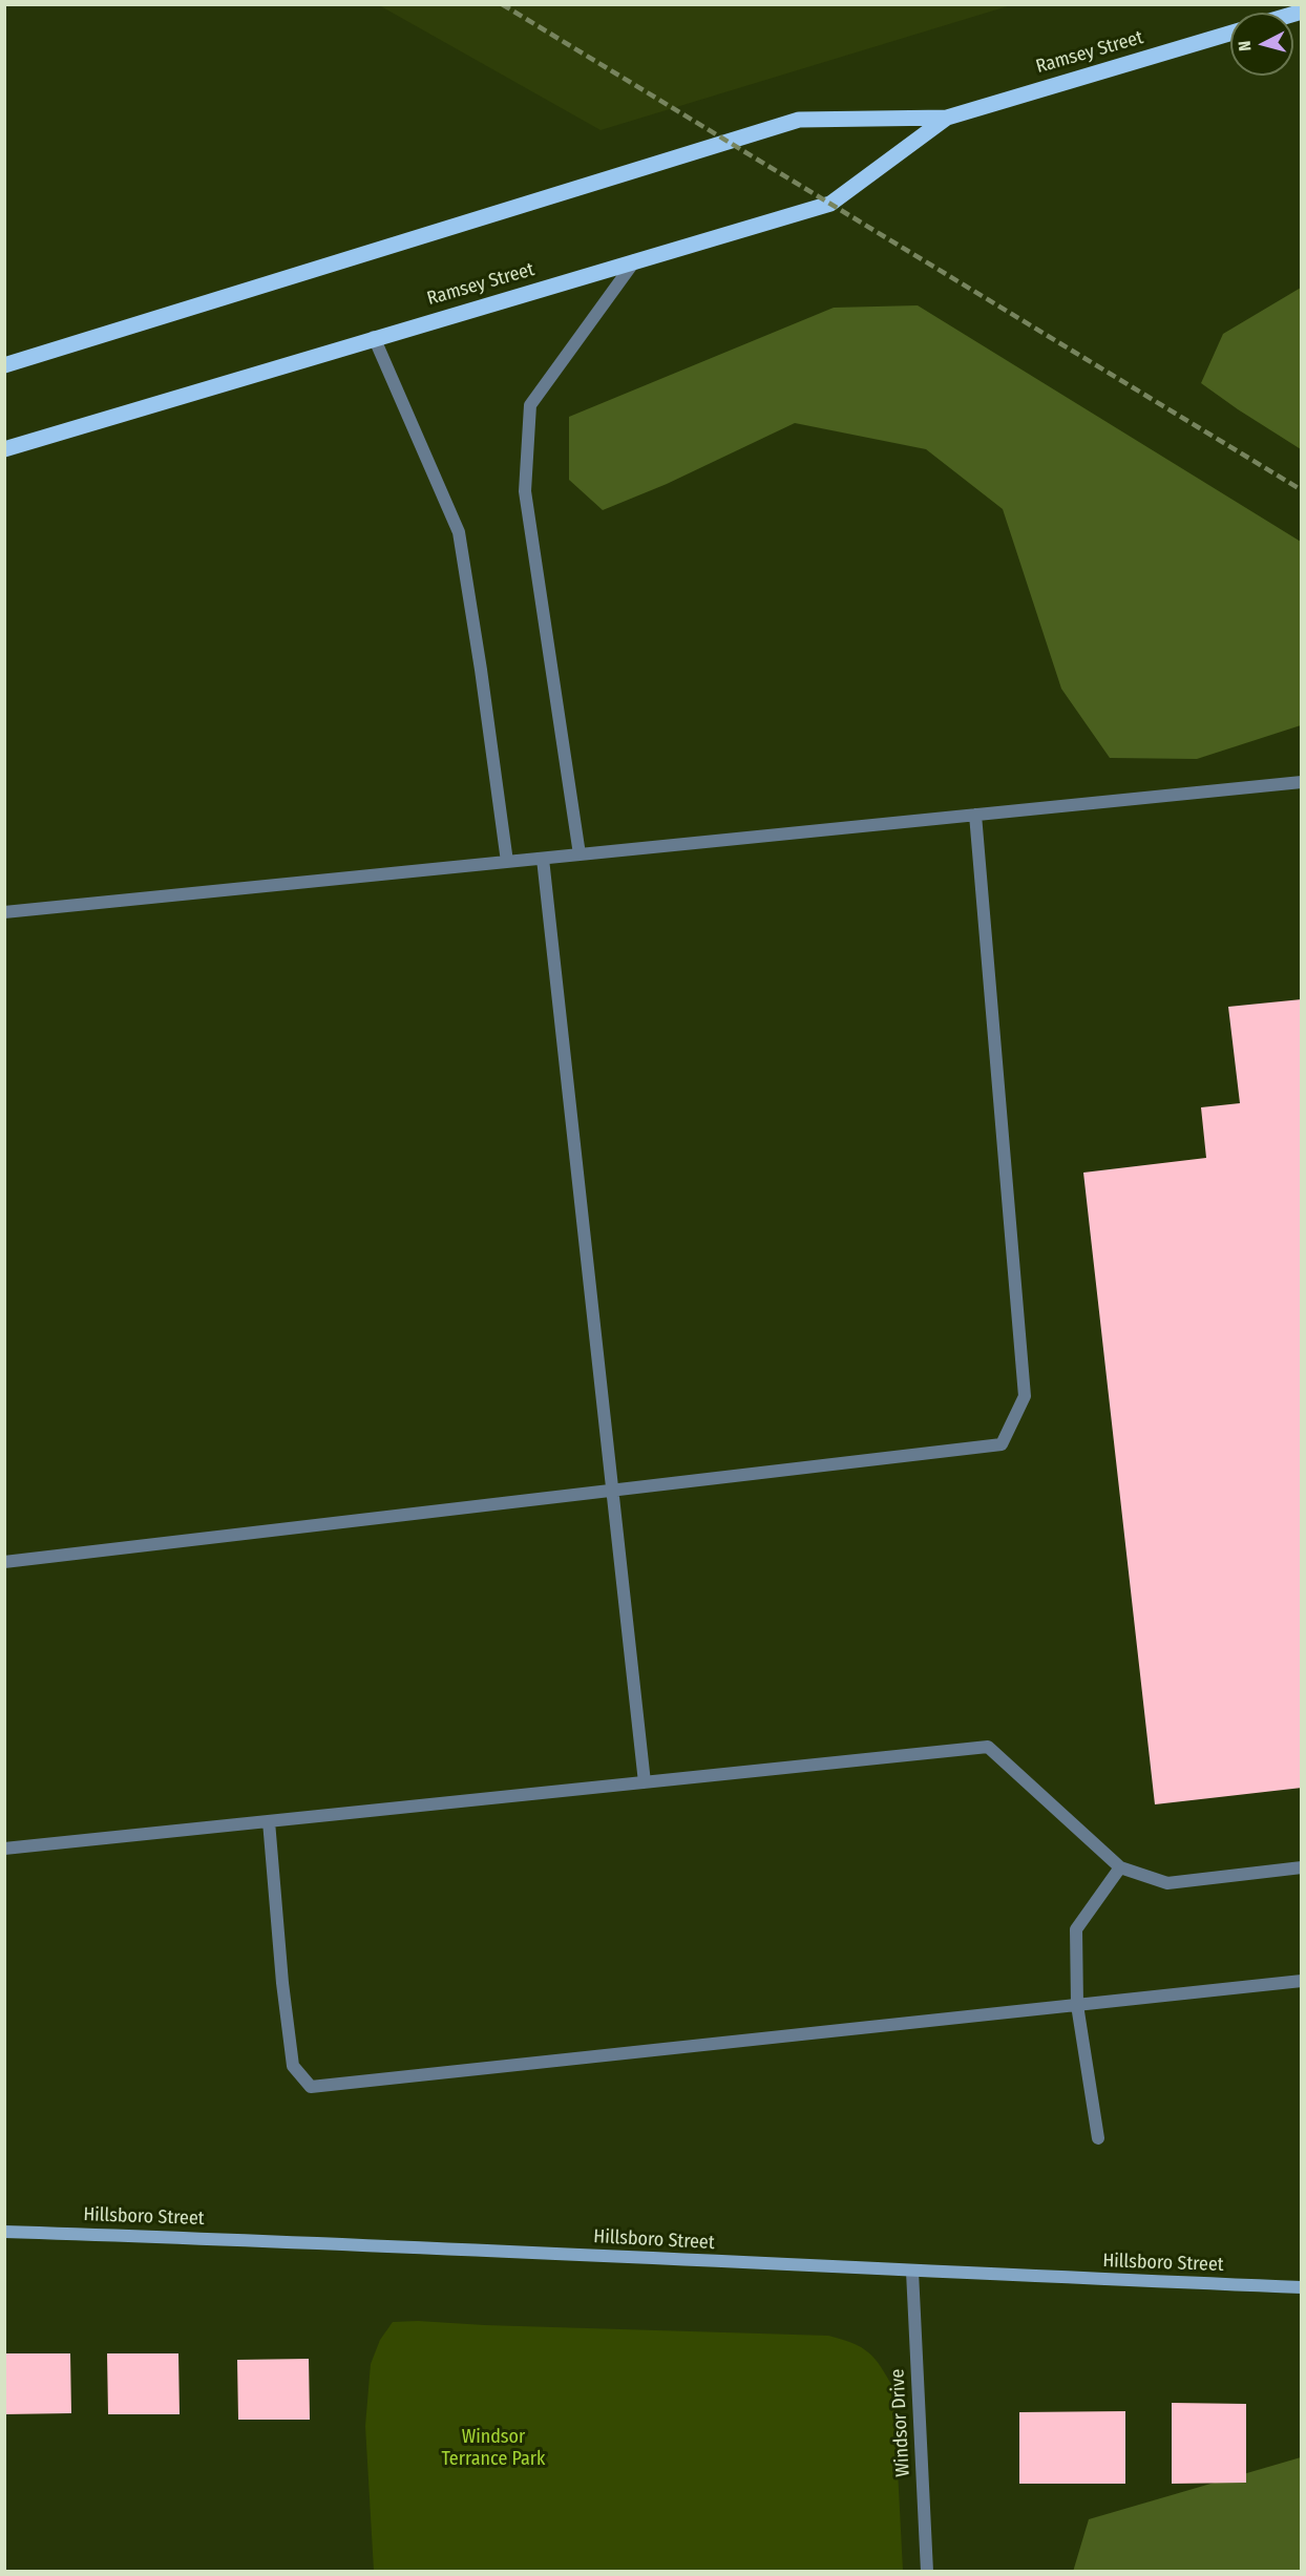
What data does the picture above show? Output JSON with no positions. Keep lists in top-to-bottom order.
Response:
{
  "streets": {
    "main road": ["Ramsey Street"],
    "street": ["Hillsboro Street", "Windsor Drive"]
  },
  "crossings": [
    ["Hillsboro Street", "Windsor Drive"]
  ],
  "parks": ["Windsor Terrance Park"],
  "north": "left"
}
